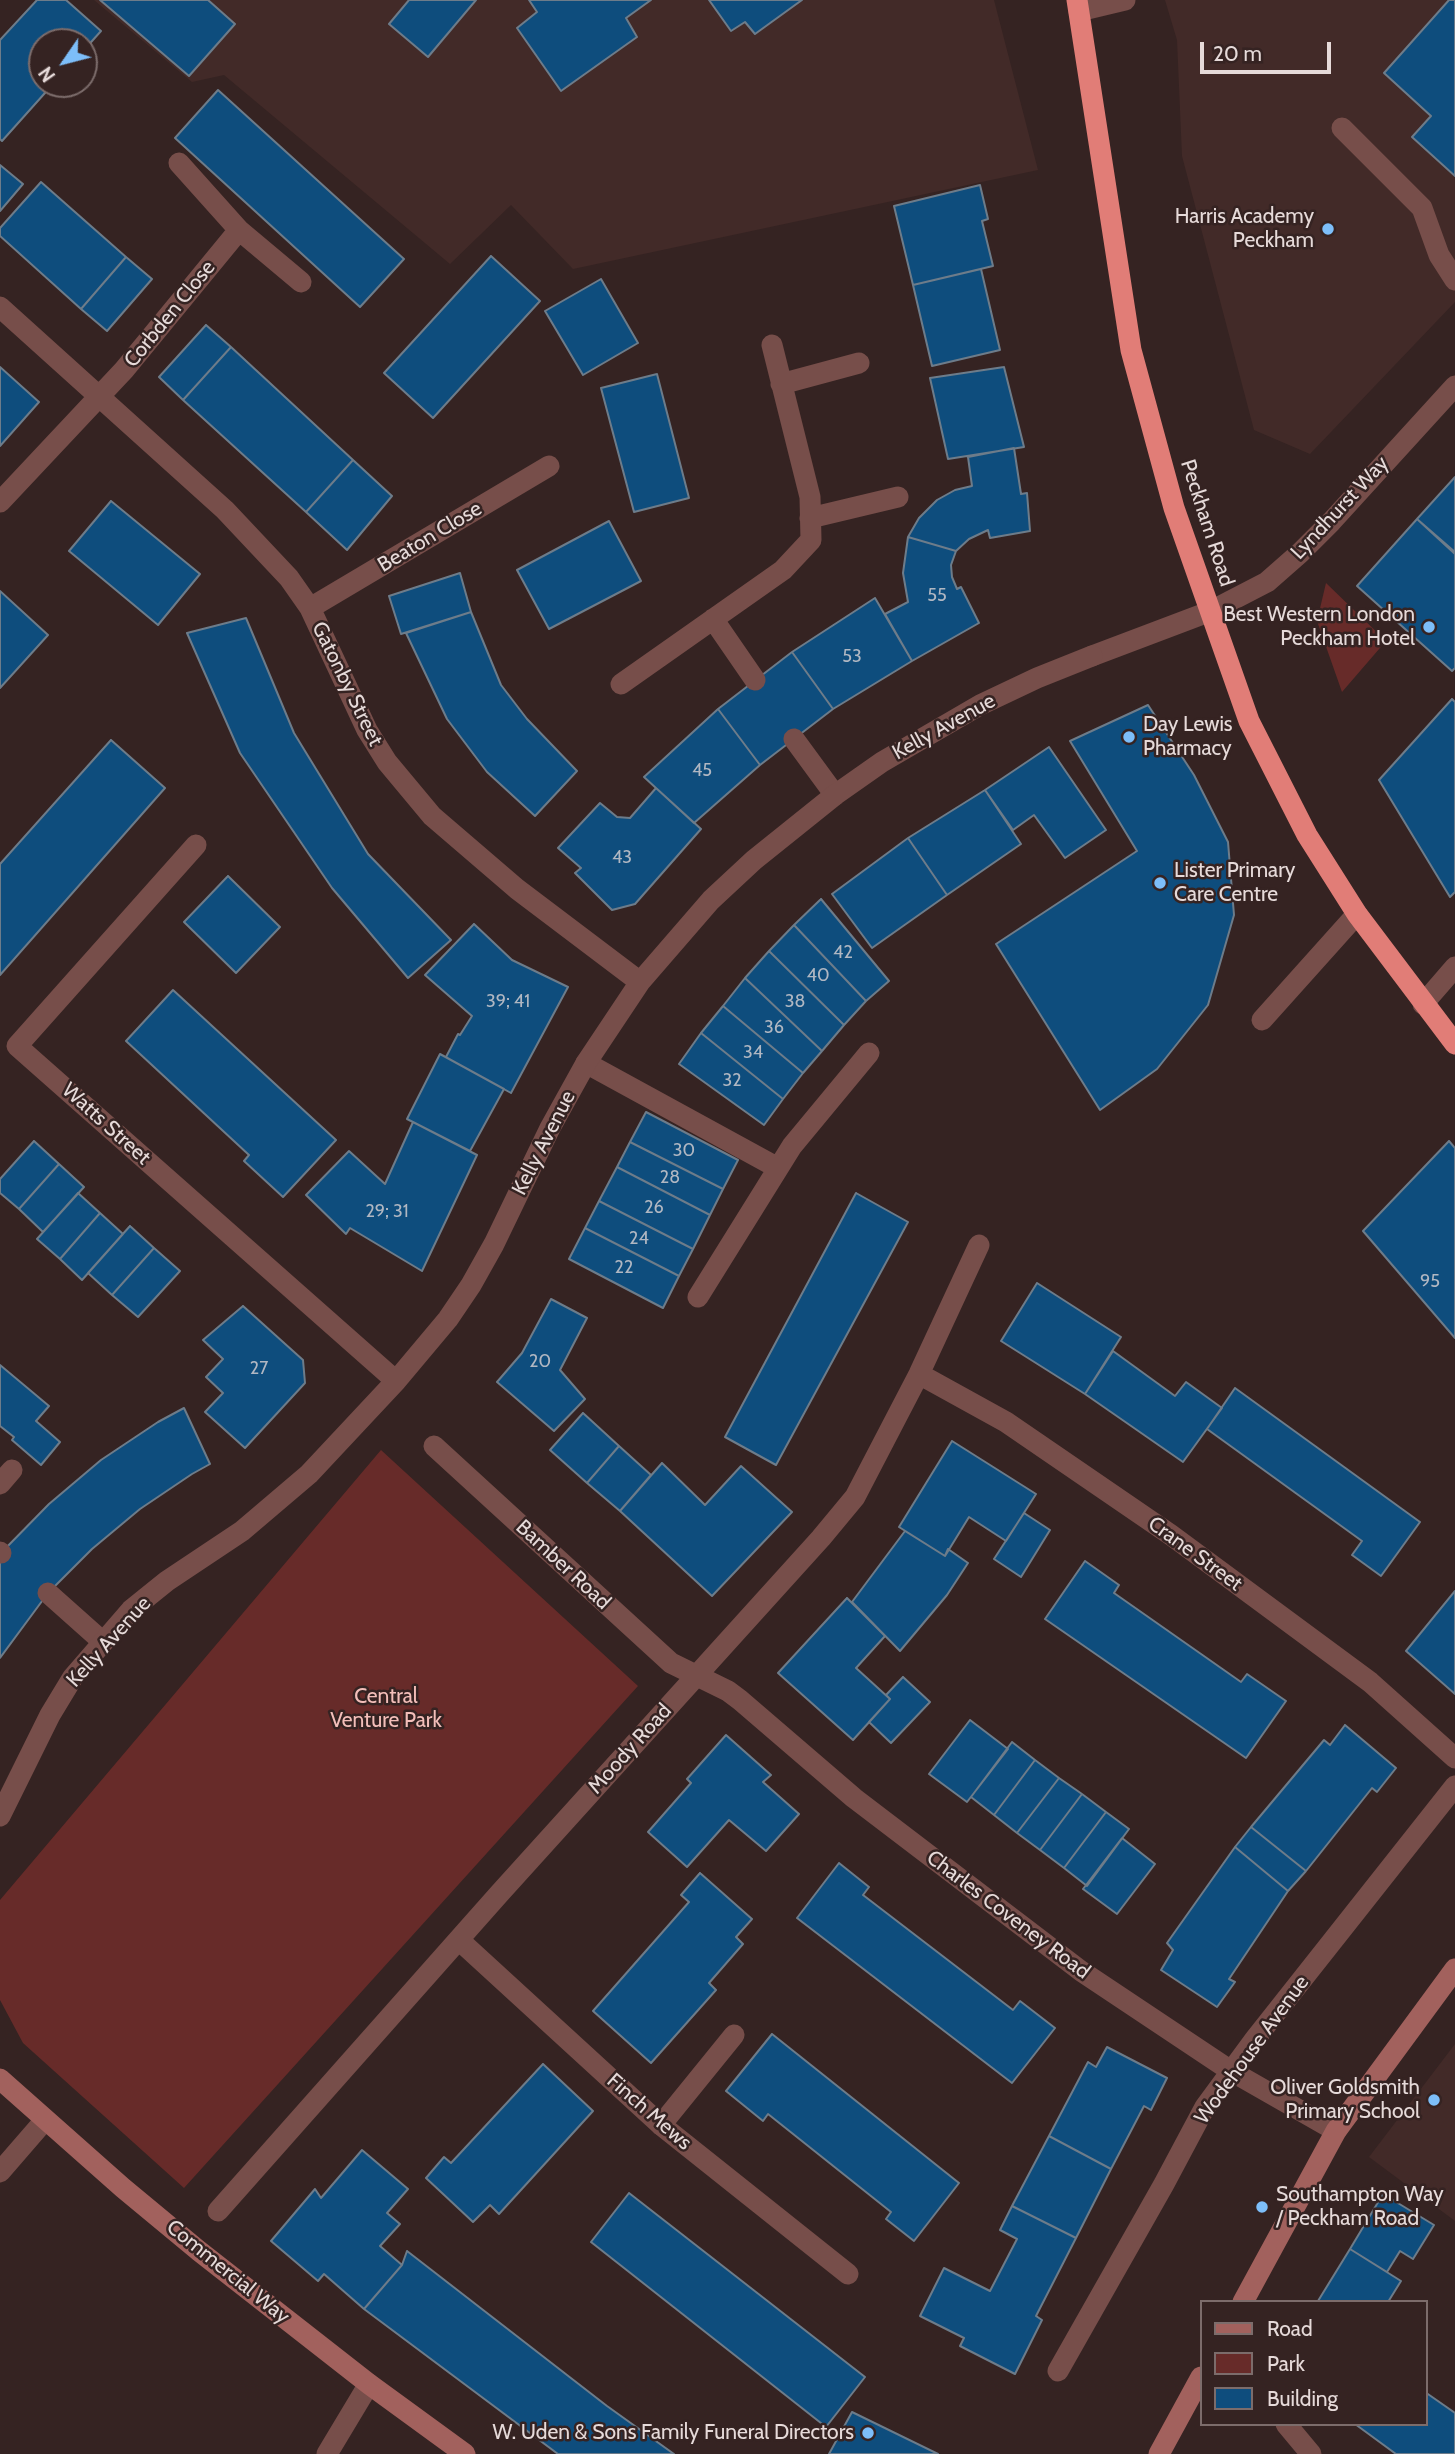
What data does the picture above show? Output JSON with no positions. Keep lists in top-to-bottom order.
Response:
{
  "streets": {
    "highway": ["Peckham Road"],
    "street": [
      "Corbden Close",
      "Lyndhurst Way",
      "Beaton Close",
      "Gatonby Street",
      "Kelly Avenue",
      "Watts Street",
      "Crane Street",
      "Bamber Road",
      "Moody Road",
      "Charles Coveney Road",
      "Wodehouse Avenue",
      "Finch Mews",
      "Commercial Way"
    ]
  },
  "crossings": [
    ["Corbden Close", "Gatonby Street"],
    ["Lyndhurst Way", "Peckham Road"],
    ["Lyndhurst Way", "Kelly Avenue"],
    ["Peckham Road", "Kelly Avenue"],
    ["Beaton Close", "Gatonby Street"],
    ["Gatonby Street", "Kelly Avenue"],
    ["Kelly Avenue", "Watts Street"],
    ["Crane Street", "Moody Road"],
    ["Bamber Road", "Moody Road"],
    ["Bamber Road", "Charles Coveney Road"],
    ["Moody Road", "Charles Coveney Road"],
    ["Moody Road", "Finch Mews"],
    ["Charles Coveney Road", "Wodehouse Avenue"]
  ],
  "parks": ["Central Venture Park"],
  "places": [
    "Harris Academy Peckham",
    "Best Western London Peckham Hotel",
    "Day Lewis Pharmacy",
    "Lister Primary Care Centre",
    "Oliver Goldsmith Primary School",
    "Southampton Way / Peckham Road",
    "W. Uden & Sons Family Funeral Directors"
  ],
  "house_numbers": [
    "55",
    "53",
    "45",
    "43",
    "42",
    "40",
    "39; 41",
    "38",
    "36",
    "34",
    "32",
    "30",
    "28",
    "26",
    "29; 31",
    "24",
    "22",
    "95",
    "20",
    "27"
  ],
  "legend": ["Road", "Park", "Building"],
  "scale_bar": "20 m",
  "north": "bottom left"
}
